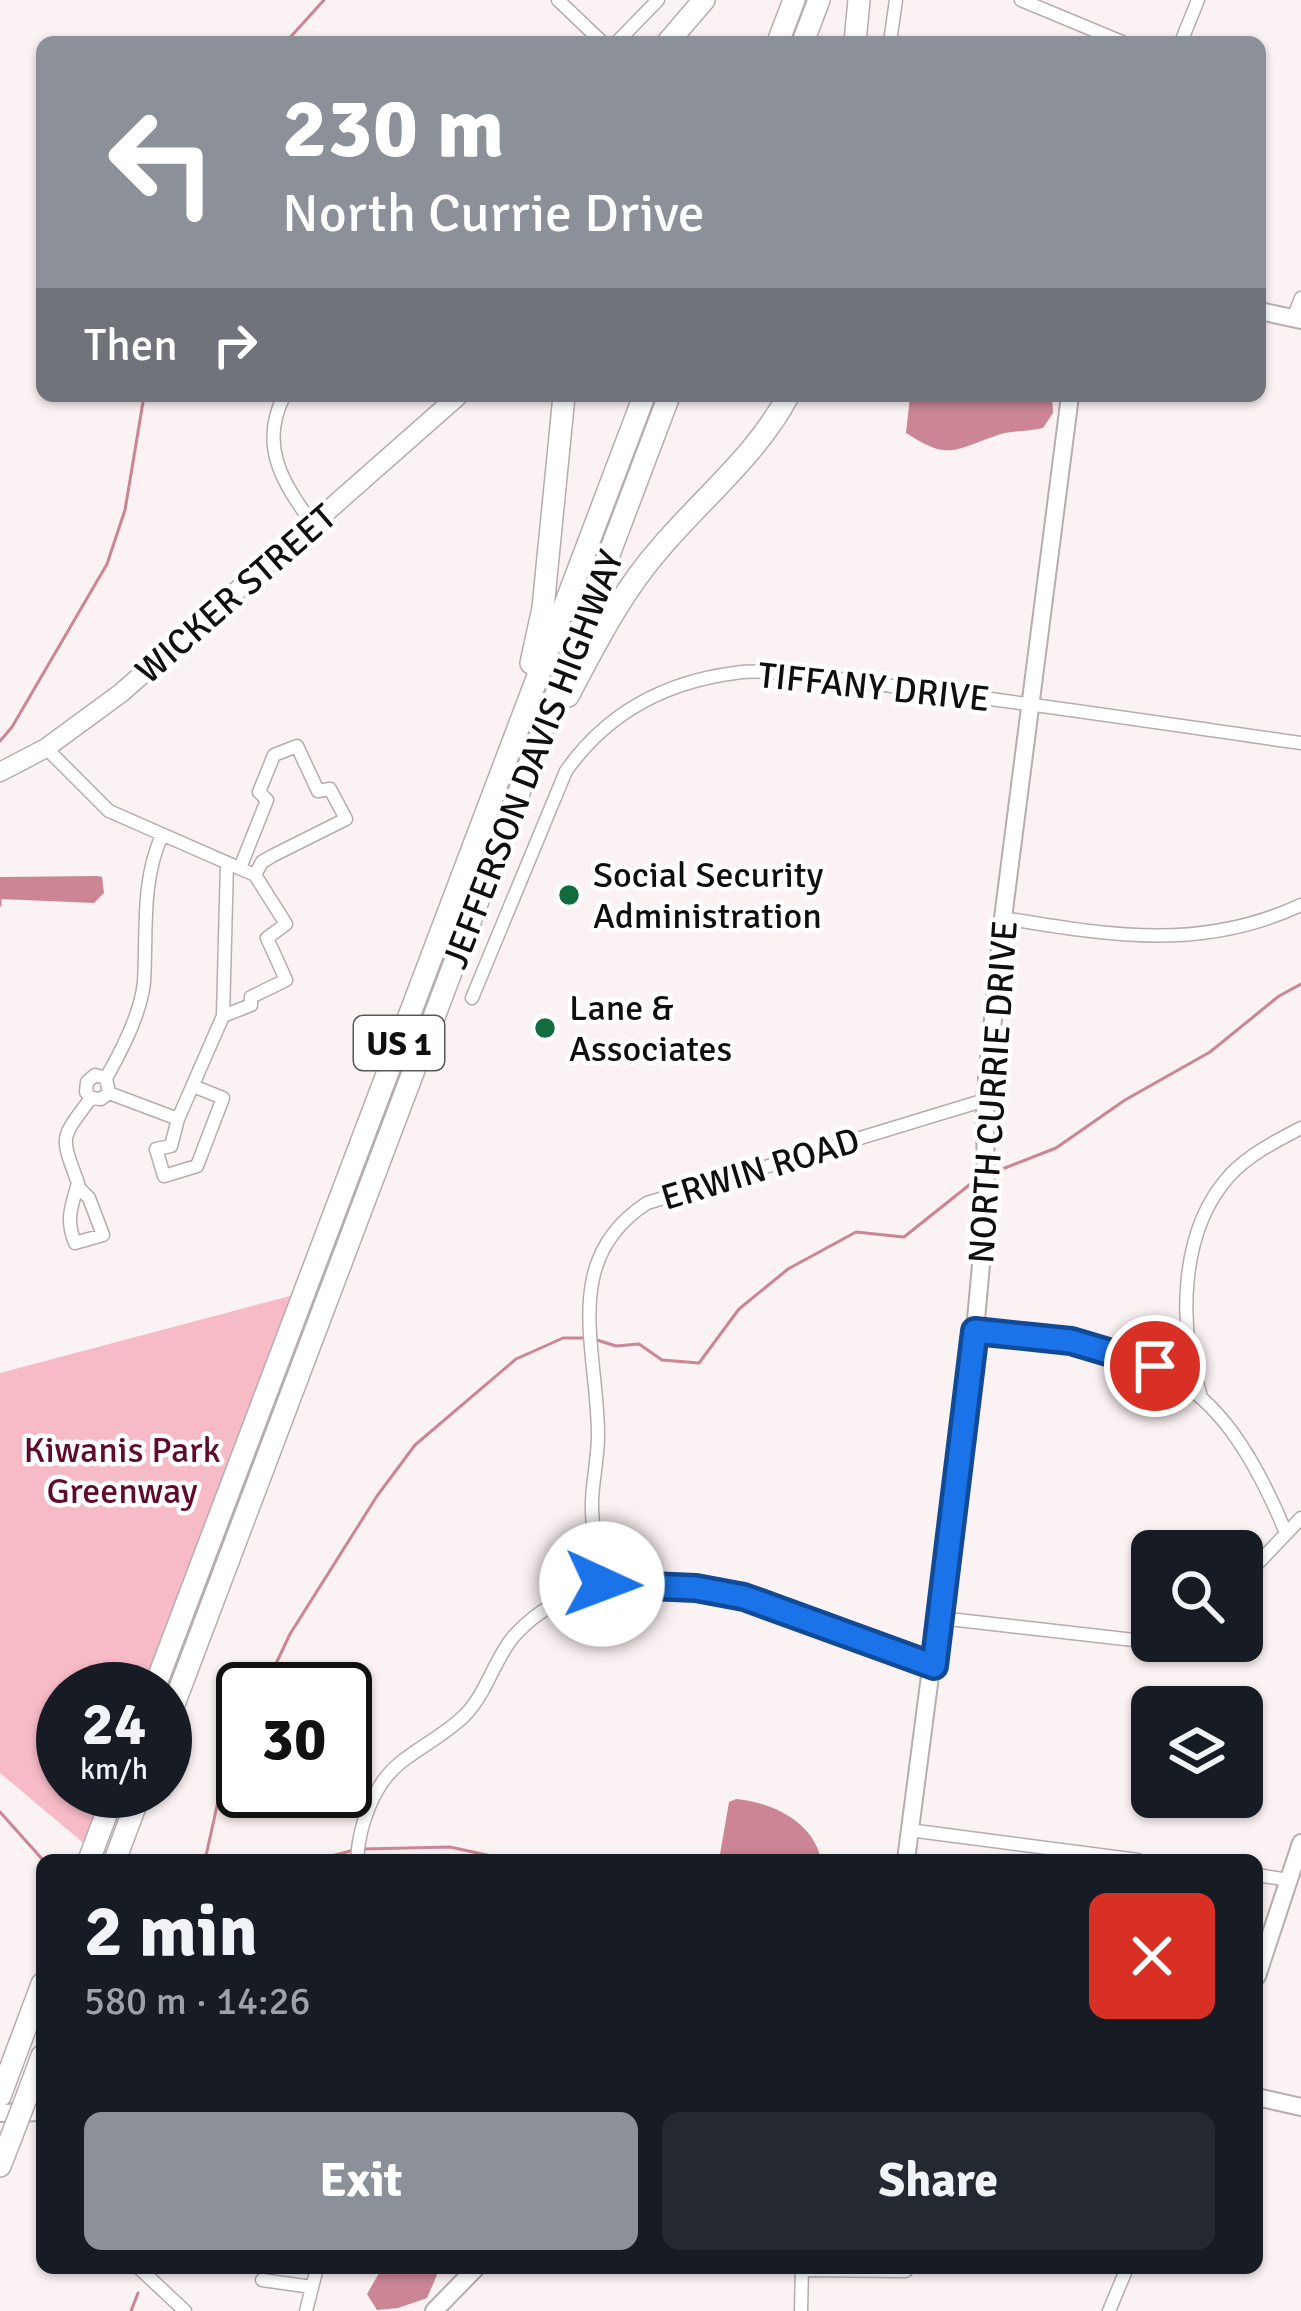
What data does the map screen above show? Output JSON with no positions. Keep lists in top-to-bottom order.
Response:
{
  "streets": {
    "highway": ["JEFFERSON DAVIS HIGHWAY", "US 1"],
    "main road": ["WICKER STREET"],
    "street": ["TIFFANY DRIVE", "NORTH CURRIE DRIVE", "ERWIN ROAD"]
  },
  "crossings": [
    ["TIFFANY DRIVE", "NORTH CURRIE DRIVE"],
    ["NORTH CURRIE DRIVE", "ERWIN ROAD"]
  ],
  "parks": ["Kiwanis Park Greenway"],
  "places": ["Social Security Administration", "Lane & Associates"],
  "page": {
    "turn": ["230 m", "North Currie Drive"],
    "then": "Then",
    "speed": "24 km/h",
    "limit": "30",
    "heading": ["2 min", "580 m · 14:26"],
    "buttons": ["Exit", "Share"]
  }
}
